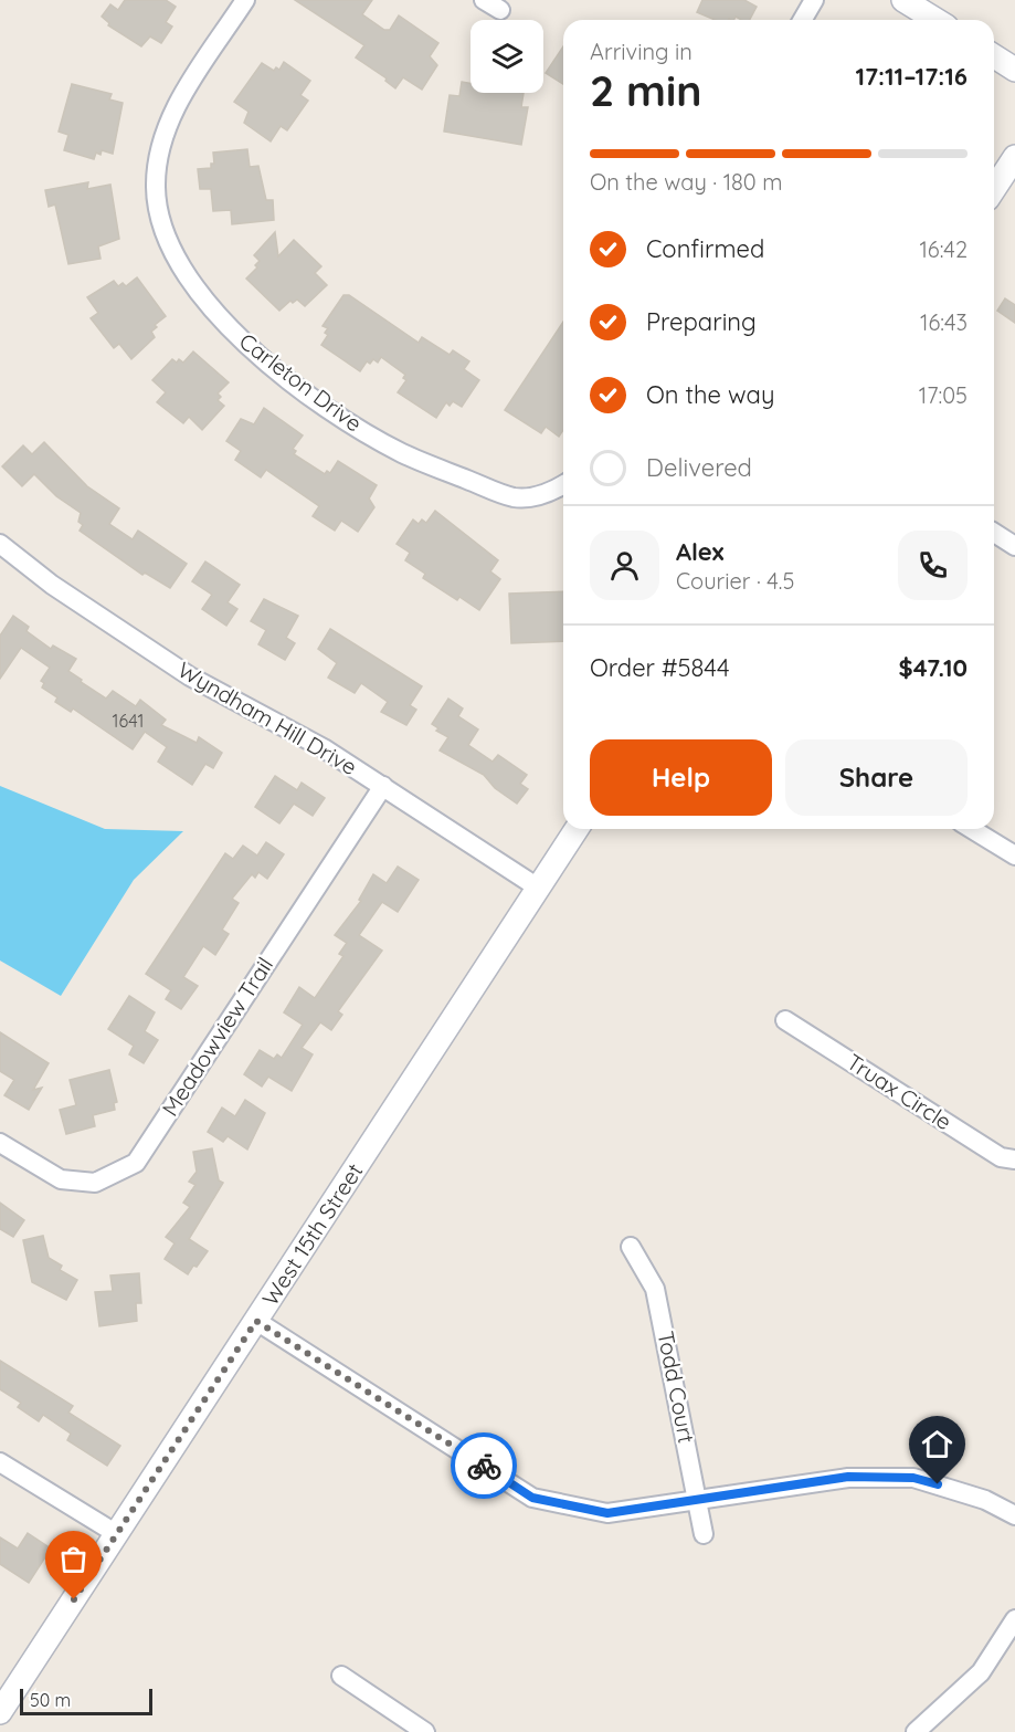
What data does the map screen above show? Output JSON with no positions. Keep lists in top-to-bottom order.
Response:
{
  "streets": {
    "street": [
      "Carleton Drive",
      "Wyndham Hill Drive",
      "Meadowview Trail",
      "Truax Circle",
      "West 15th Street",
      "Todd Court"
    ]
  },
  "crossings": [
    ["Wyndham Hill Drive", "Meadowview Trail"],
    ["Wyndham Hill Drive", "West 15th Street"]
  ],
  "house_numbers": ["1641"],
  "scale_bar": "50 m",
  "page": {
    "heading": ["2 min", "Arriving in", "17:11–17:16"],
    "panel": [
      "Alex",
      "Courier · 4.5",
      "Order #5844",
      "$47.10"
    ],
    "bar": "On the way · 180 m",
    "list": [
      ["Confirmed", "16:42"],
      ["Preparing", "16:43"],
      ["On the way", "17:05"],
      "Delivered"
    ],
    "buttons": ["Help", "Share"],
    "scale": "50 m"
  }
}
